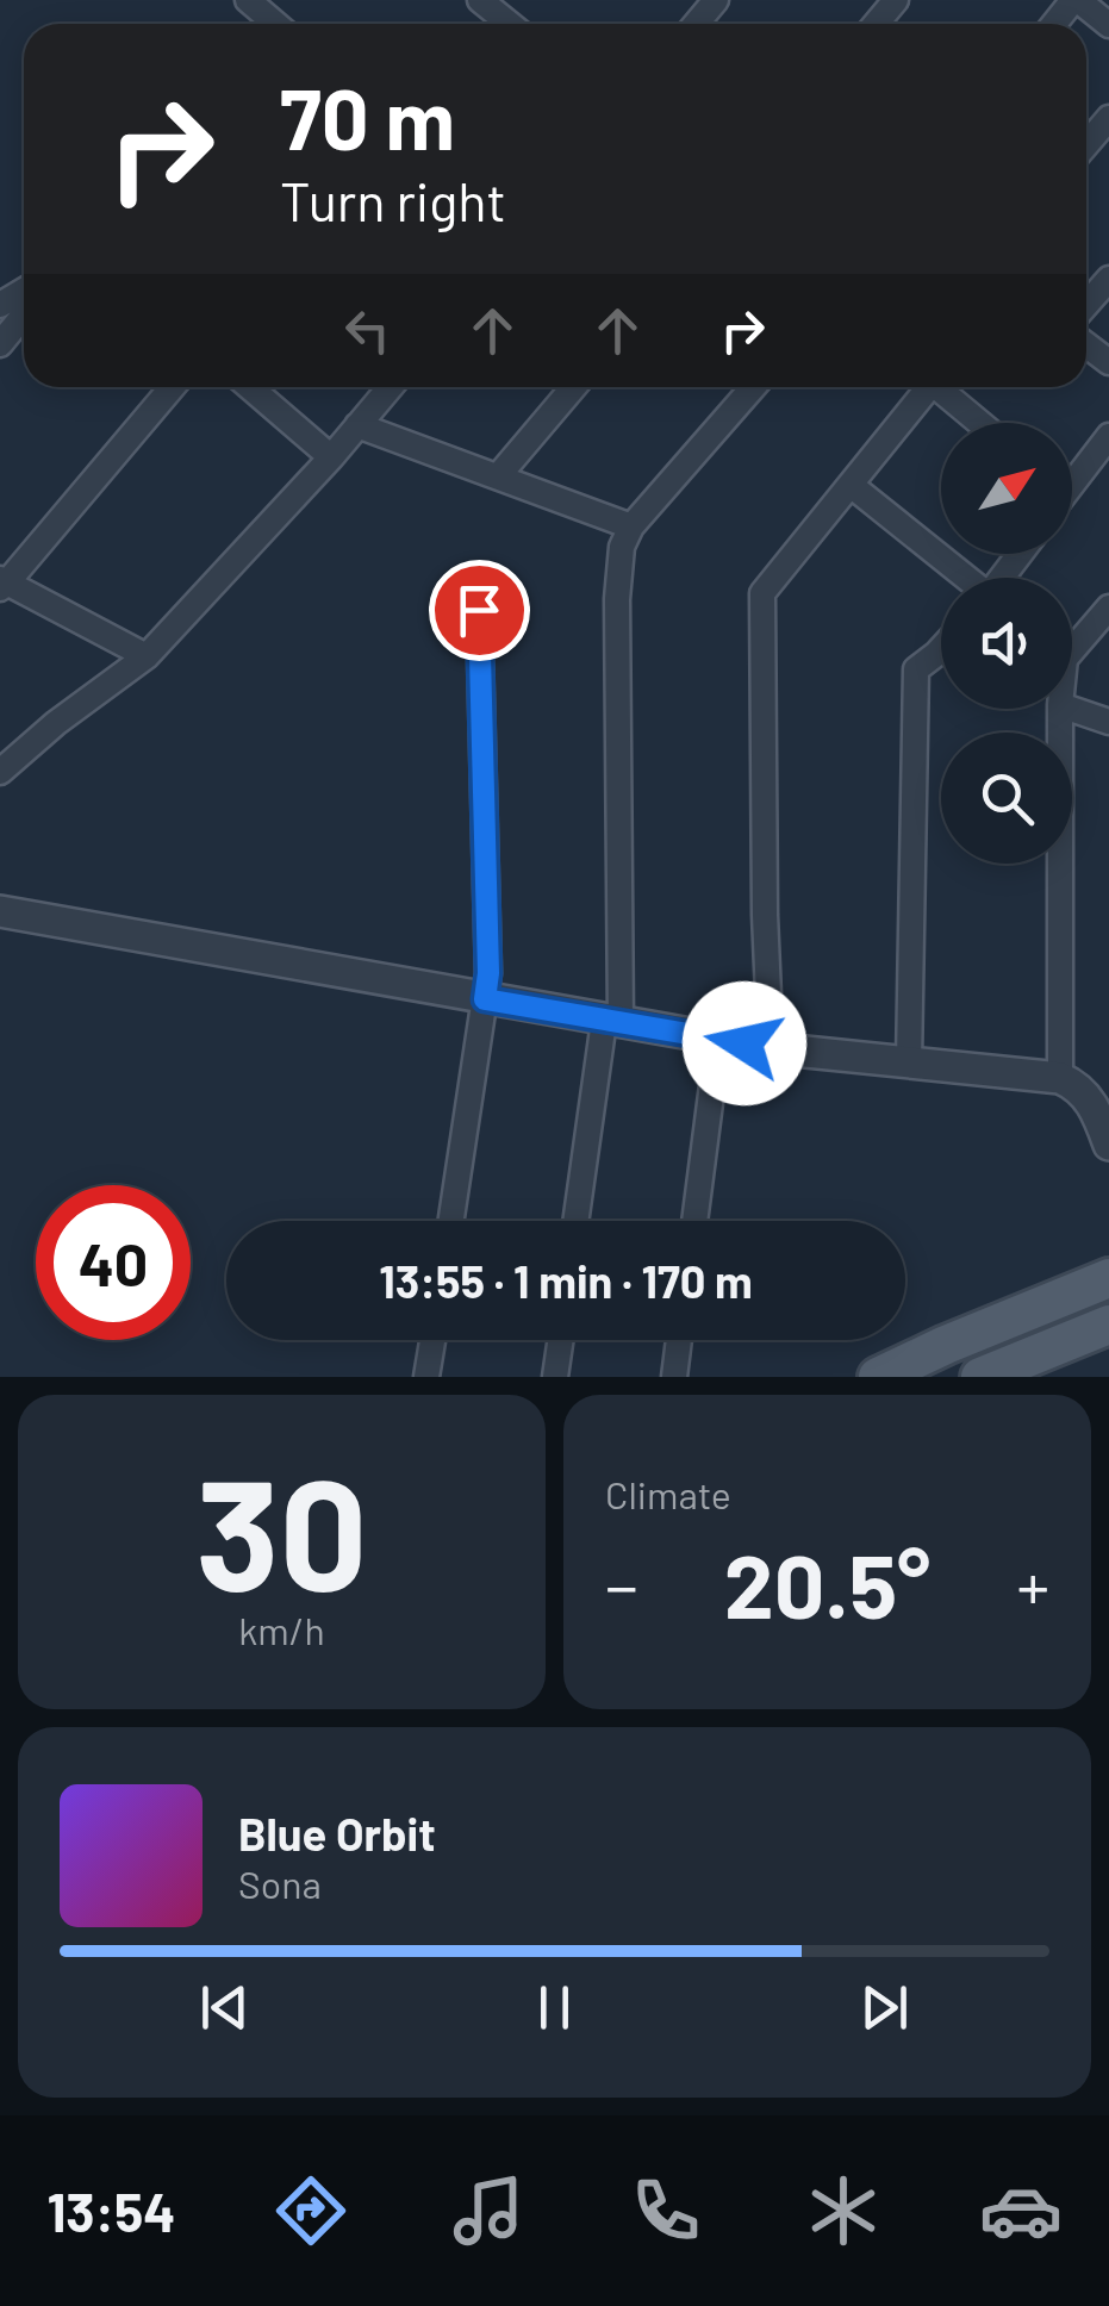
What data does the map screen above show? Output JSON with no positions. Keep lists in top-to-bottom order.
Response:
{
  "north": "top right",
  "page": {
    "turn": ["70 m", "Turn right"],
    "limit": "40",
    "trip": "13:55 · 1 min · 170 m",
    "tile": [
      ["30", "km/h"],
      "Climate"
    ],
    "heat": ["−", "20.5°", "+"],
    "song": ["Blue Orbit", "Sona"],
    "tabs": "13:54"
  }
}
